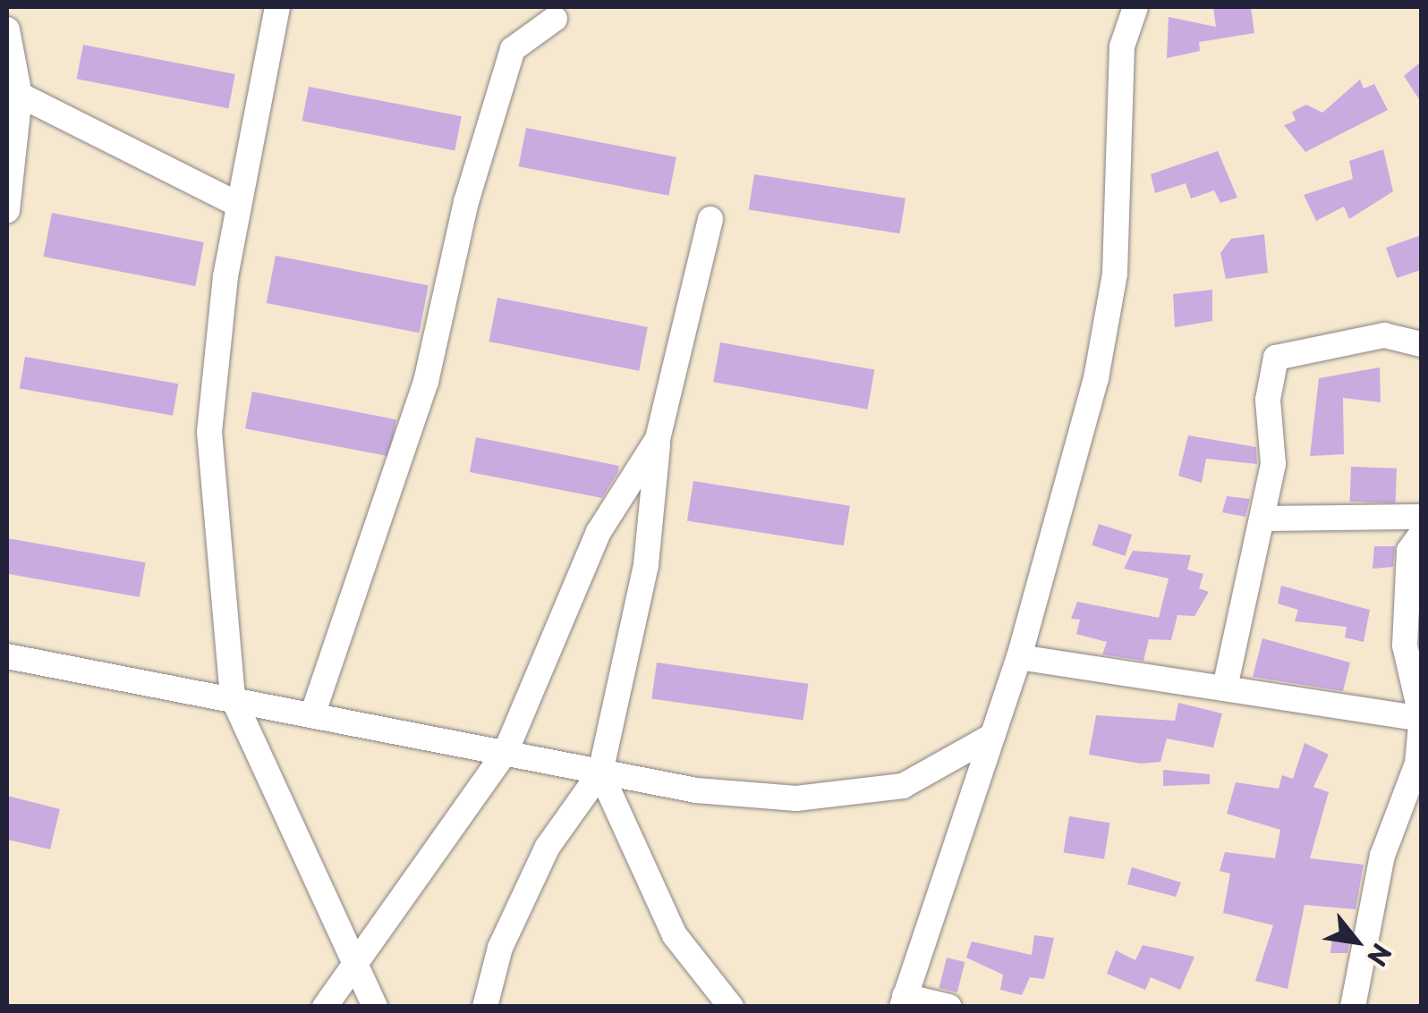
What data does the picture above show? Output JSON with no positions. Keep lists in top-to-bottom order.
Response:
{
  "north": "bottom right"
}
